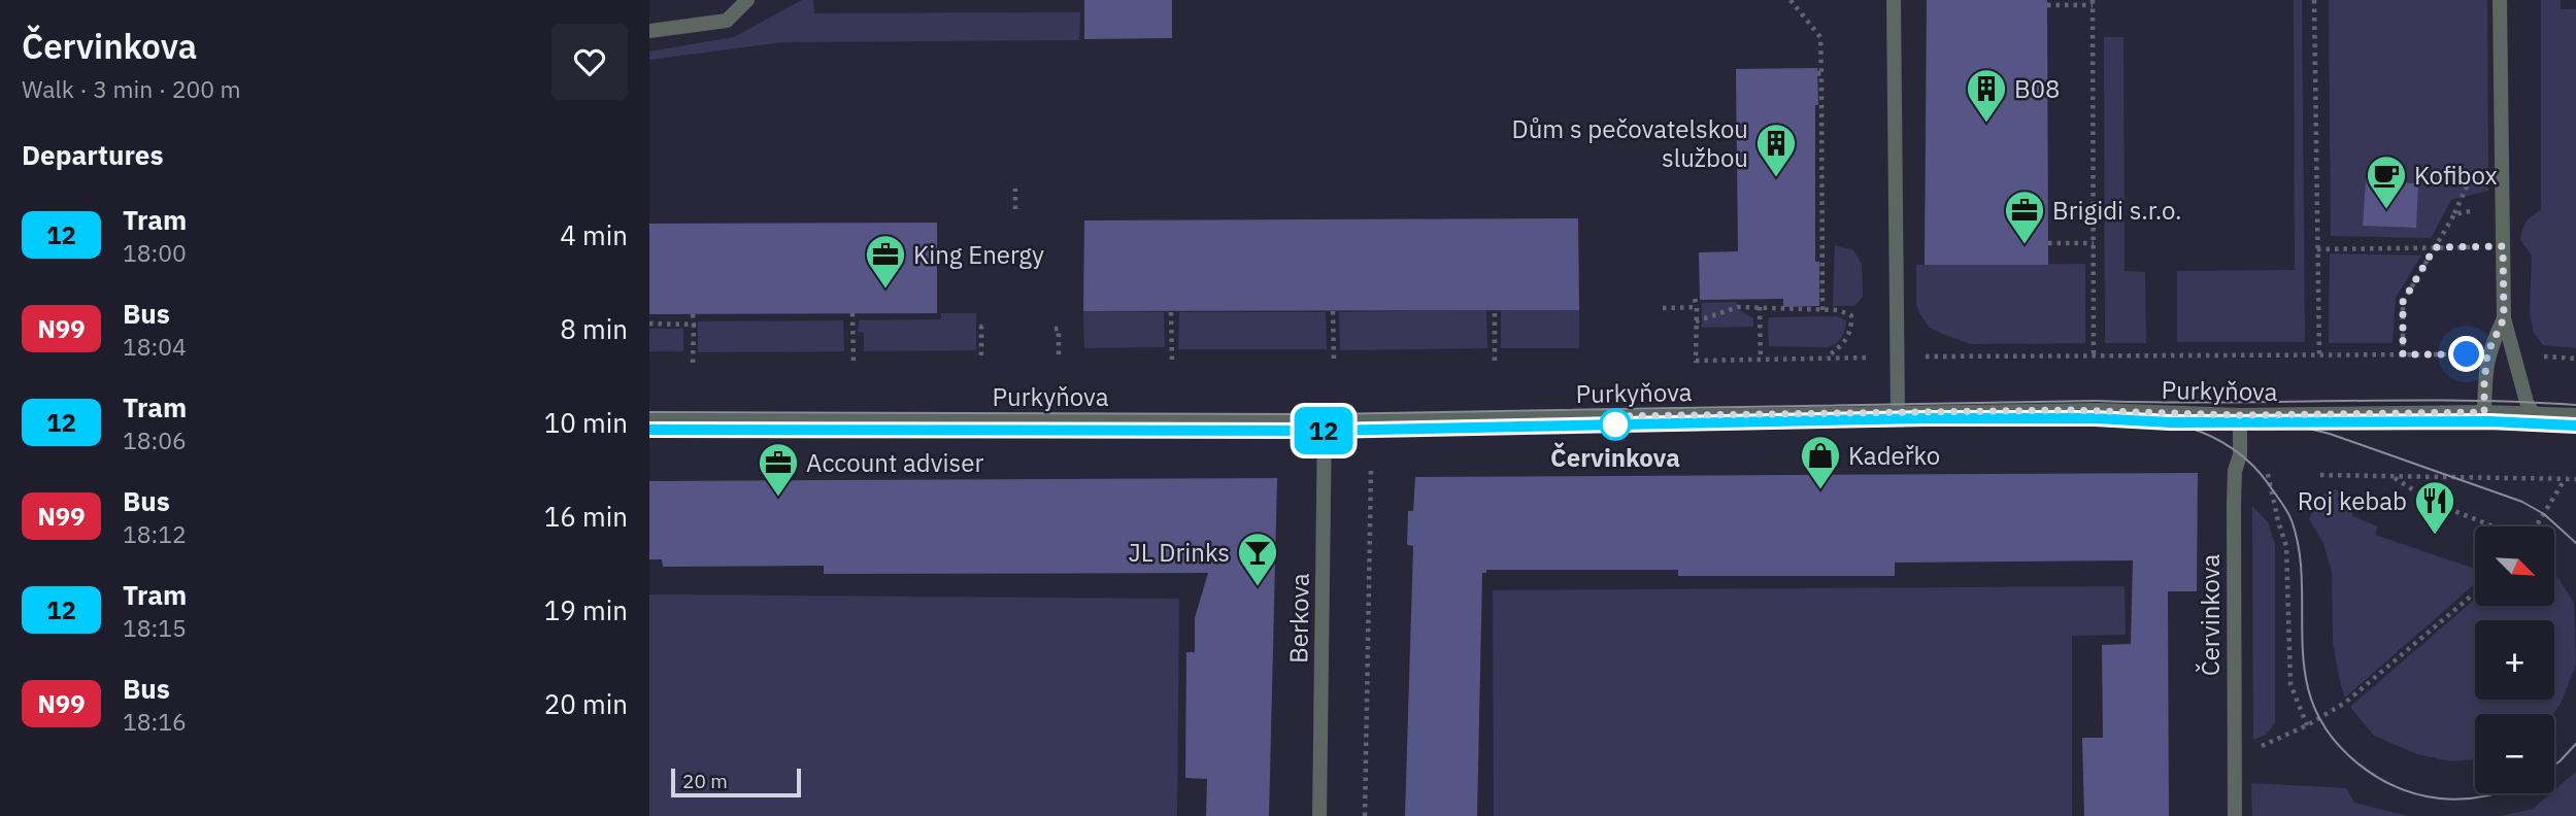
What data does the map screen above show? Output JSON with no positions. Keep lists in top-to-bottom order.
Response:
{
  "streets": {
    "street": ["Purkyňova", "Červinkova", "Berkova"]
  },
  "crossings": [
    ["Purkyňova", "Červinkova"],
    ["Purkyňova", "Berkova"]
  ],
  "places": {
    "building": ["B08", "Dům s pečovatelskou službou"],
    "cafe": ["Kofibox"],
    "office": ["Brigidi s.r.o.", "King Energy", "Account adviser"],
    "other": ["Červinkova"],
    "shop": ["Kadeřko"],
    "restaurant": ["Roj kebab"],
    "bar": ["JL Drinks"]
  },
  "lines": ["tram line 12"],
  "scale_bar": "20 m",
  "north": "bottom right",
  "page": {
    "heading": [
      ["Červinkova", "Walk · 3 min · 200 m"],
      "Departures"
    ],
    "on_map": "12",
    "list": [
      {
        "mark": "12",
        "name": "Tram",
        "note": "18:00",
        "value": "4 min"
      },
      {
        "mark": "N99",
        "name": "Bus",
        "note": "18:04",
        "value": "8 min"
      },
      {
        "mark": "12",
        "name": "Tram",
        "note": "18:06",
        "value": "10 min"
      },
      {
        "mark": "N99",
        "name": "Bus",
        "note": "18:12",
        "value": "16 min"
      },
      {
        "mark": "12",
        "name": "Tram",
        "note": "18:15",
        "value": "19 min"
      },
      {
        "mark": "N99",
        "name": "Bus",
        "note": "18:16",
        "value": "20 min"
      }
    ],
    "map_buttons": ["+", "−"],
    "scale": "20 m"
  }
}
